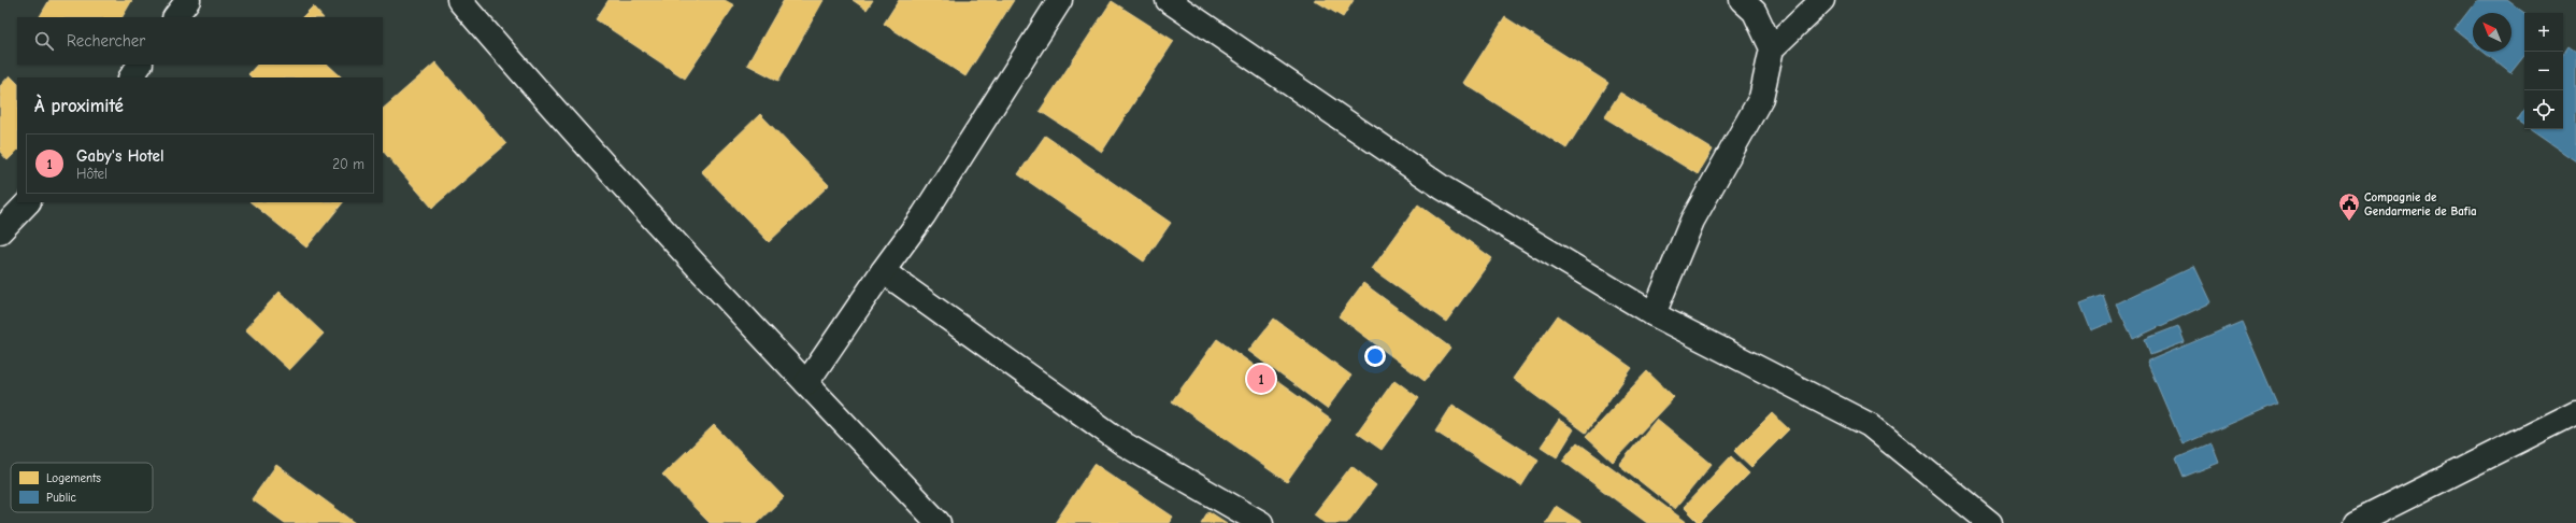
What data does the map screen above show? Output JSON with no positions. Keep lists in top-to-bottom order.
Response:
{
  "places": {
    "public building": ["Compagnie de Gendarmerie de Bafia"]
  },
  "legend": ["Logements", "Public"],
  "north": "top left",
  "page": {
    "map_buttons": ["+", "−"],
    "search": "Rechercher",
    "heading": "À proximité",
    "list": [
      {
        "mark": "1",
        "name": "Gaby's Hotel",
        "note": "Hôtel",
        "value": "20 m"
      }
    ],
    "pins": "1"
  }
}
